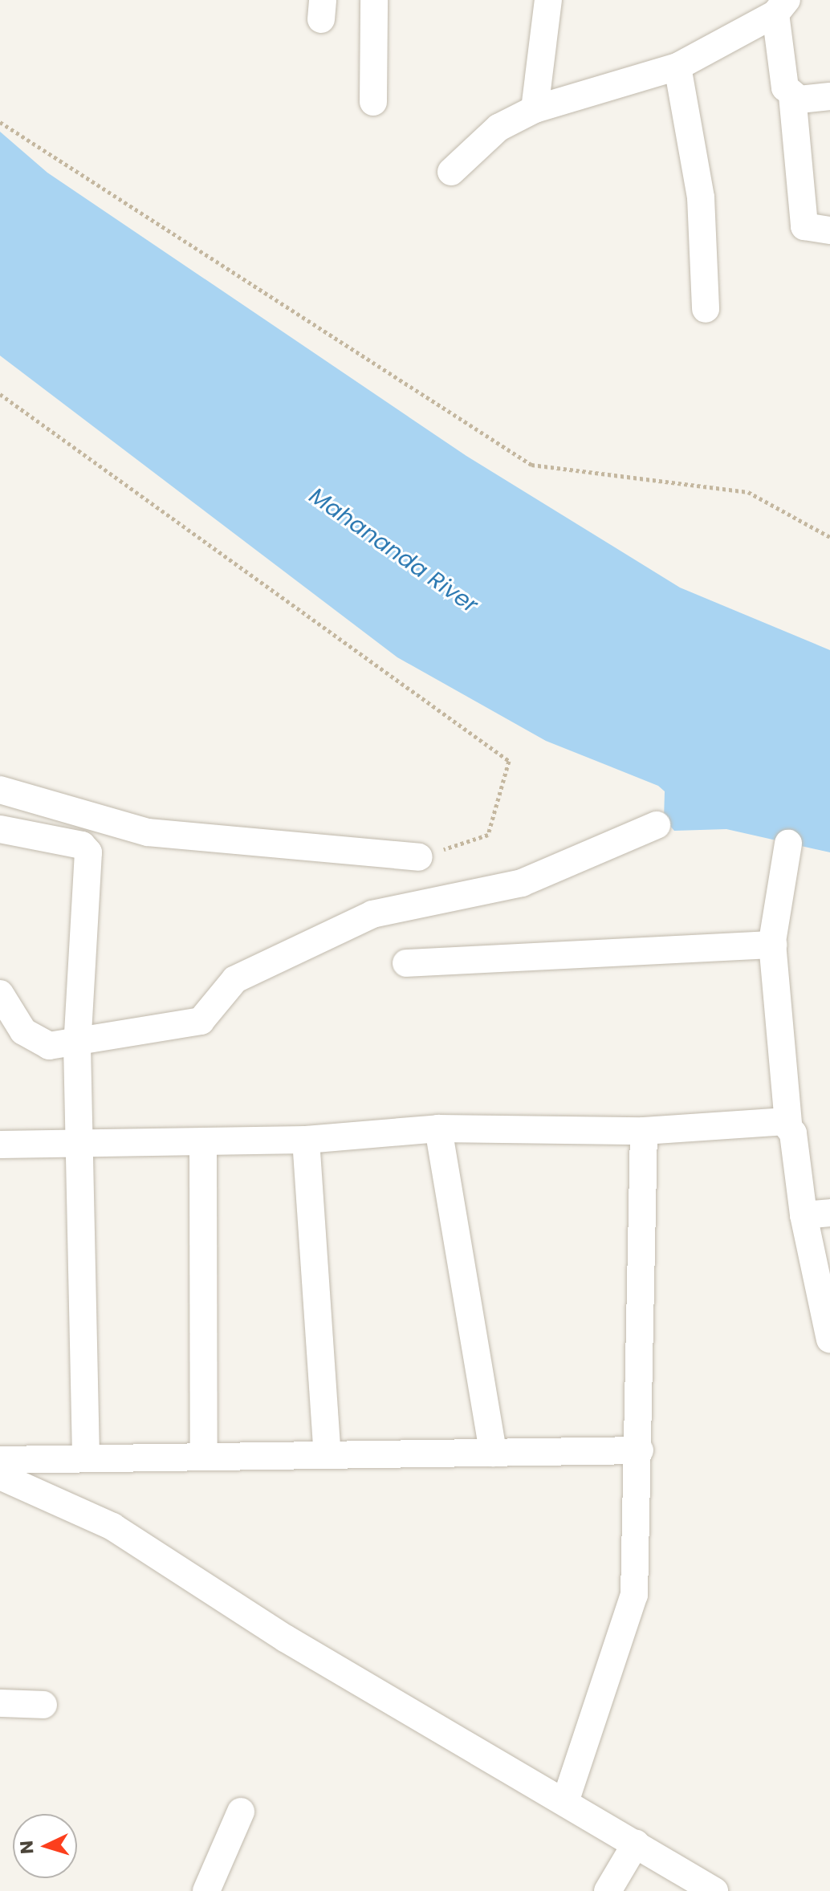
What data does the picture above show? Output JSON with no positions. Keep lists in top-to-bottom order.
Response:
{
  "water": ["Mahananda River"],
  "north": "left"
}
